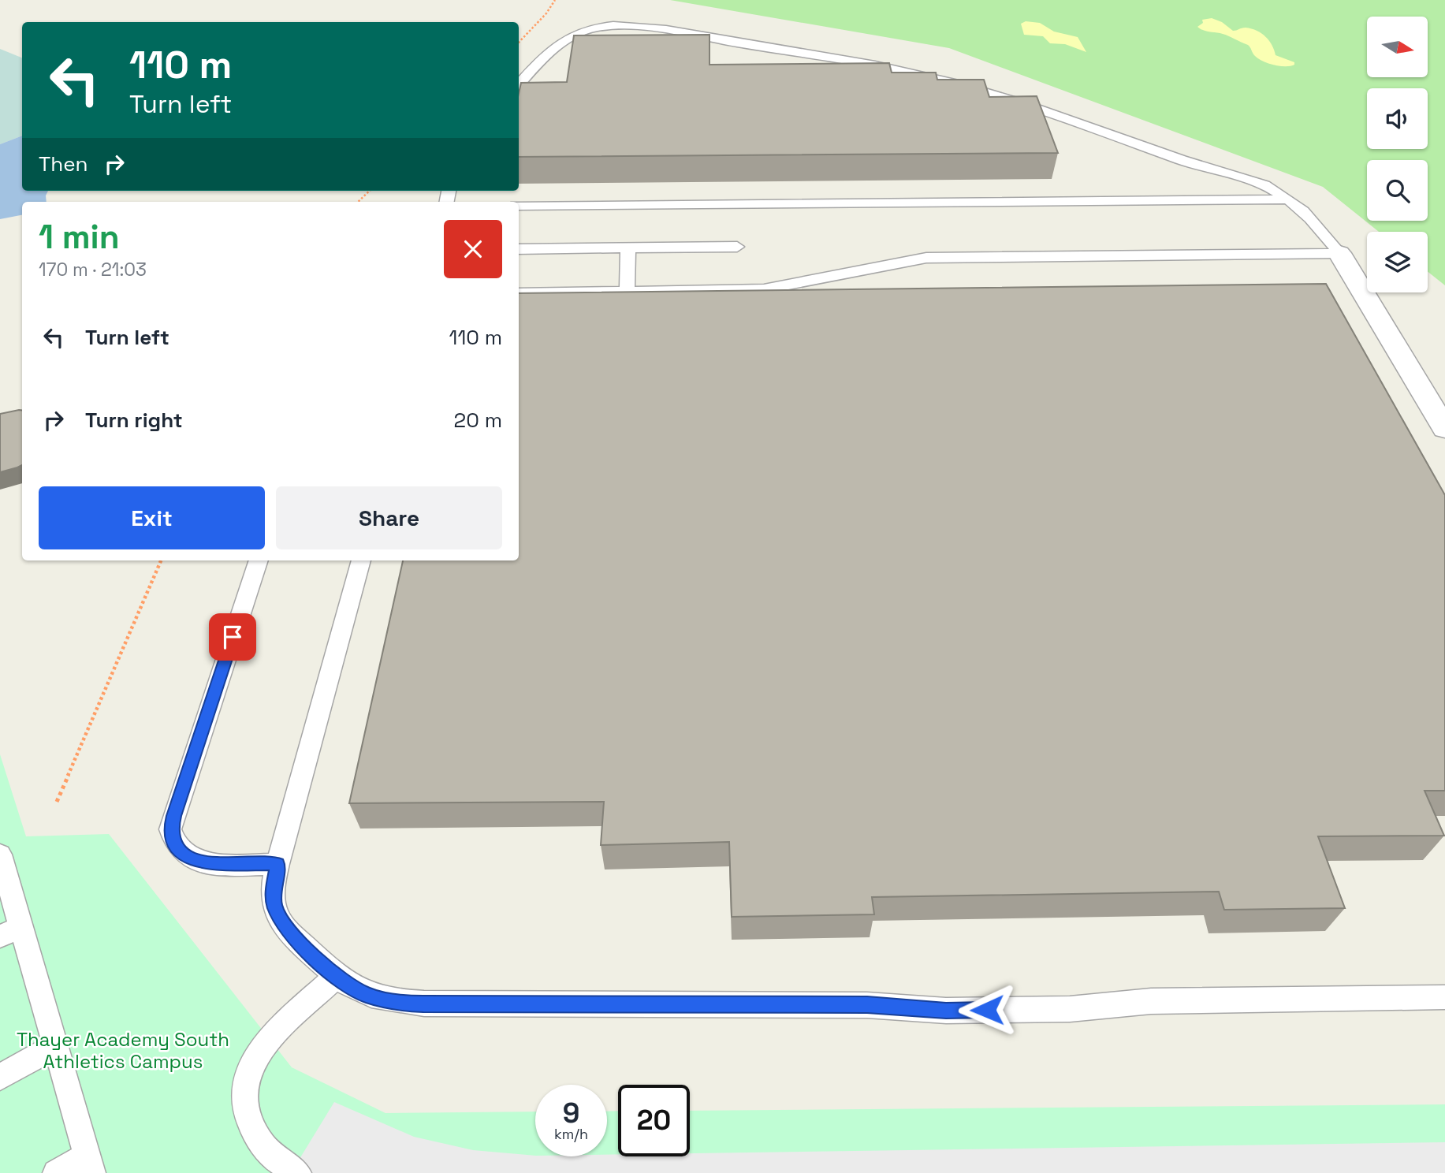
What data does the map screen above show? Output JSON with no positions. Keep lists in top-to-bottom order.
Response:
{
  "parks": ["Thayer Academy South Athletics Campus"],
  "north": "right",
  "page": {
    "turn": ["110 m", "Turn left"],
    "then": "Then",
    "heading": ["1 min", "170 m · 21:03"],
    "list": [
      {
        "name": "Turn left",
        "value": "110 m"
      },
      {
        "name": "Turn right",
        "value": "20 m"
      }
    ],
    "buttons": ["Exit", "Share"],
    "speed": "9 km/h",
    "limit": "20"
  }
}
